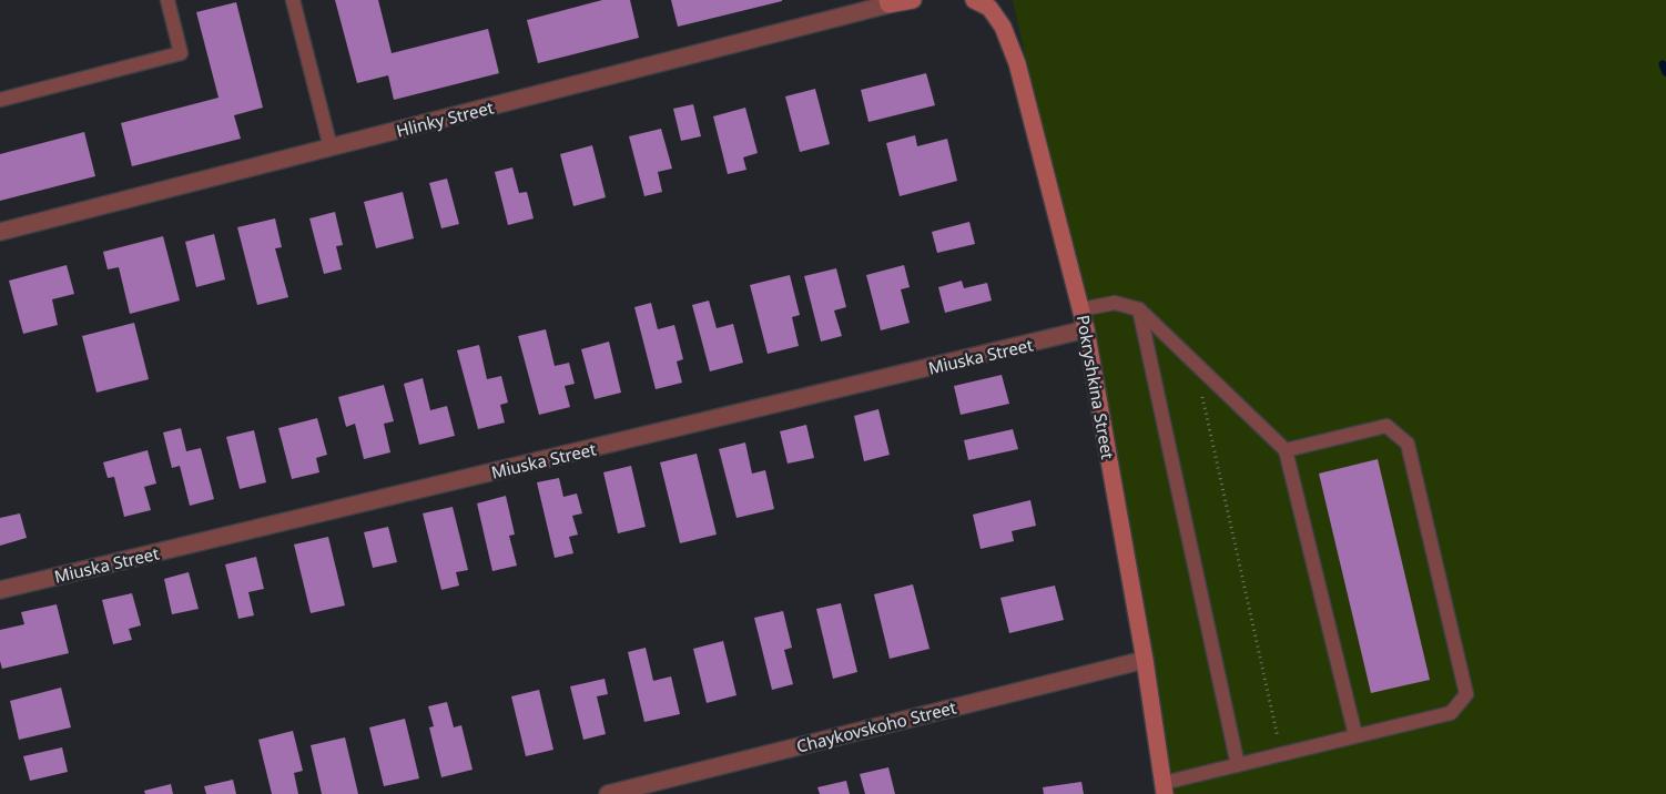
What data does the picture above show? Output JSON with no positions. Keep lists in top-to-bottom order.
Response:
{
  "streets": {
    "street": [
      "Hlinky Street",
      "Miuska Street",
      "Pokryshkina Street",
      "Chaykovskoho Street"
    ]
  },
  "crossings": [
    ["Miuska Street", "Pokryshkina Street"],
    ["Pokryshkina Street", "Chaykovskoho Street"]
  ]
}
